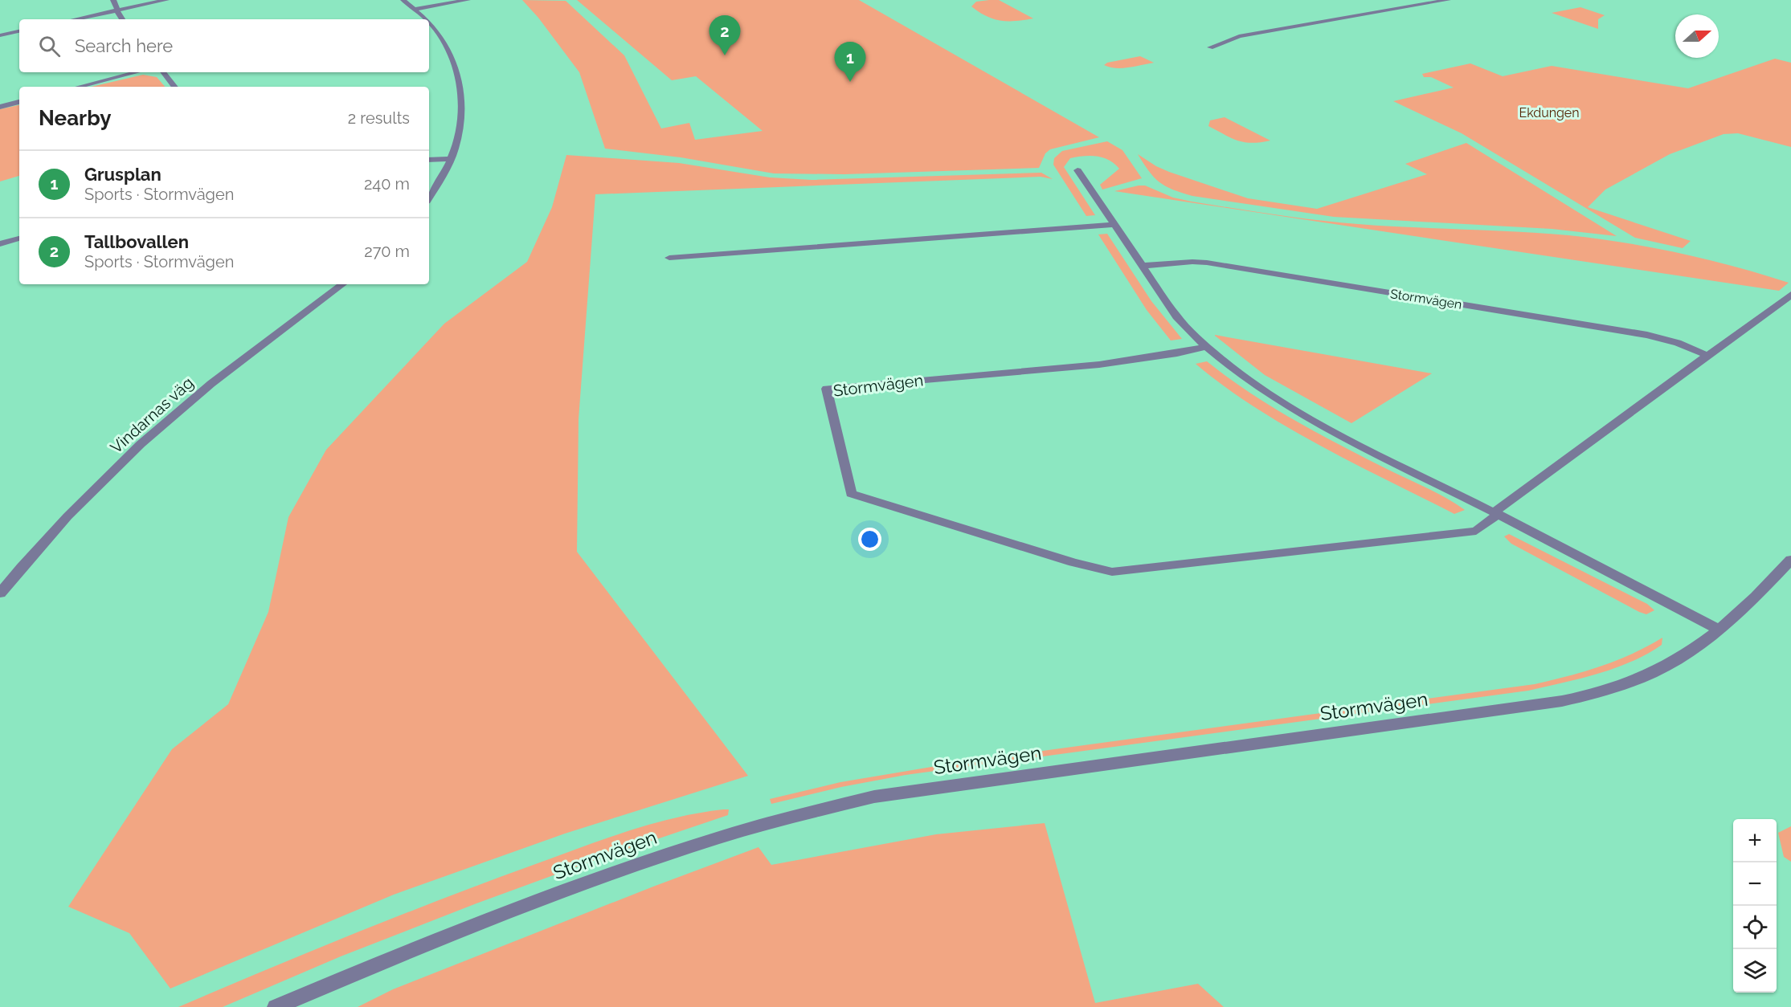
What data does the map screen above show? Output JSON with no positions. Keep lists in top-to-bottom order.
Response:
{
  "streets": {
    "street": ["Stormvägen", "Vindarnas väg"]
  },
  "parks": ["Ekdungen"],
  "north": "right",
  "page": {
    "pins": ["2", "1"],
    "search": "Search here",
    "heading": ["Nearby", "2 results"],
    "list": [
      {
        "mark": "1",
        "name": "Grusplan",
        "note": "Sports · Stormvägen",
        "value": "240 m"
      },
      {
        "mark": "2",
        "name": "Tallbovallen",
        "note": "Sports · Stormvägen",
        "value": "270 m"
      }
    ],
    "map_buttons": ["+", "−"]
  }
}
